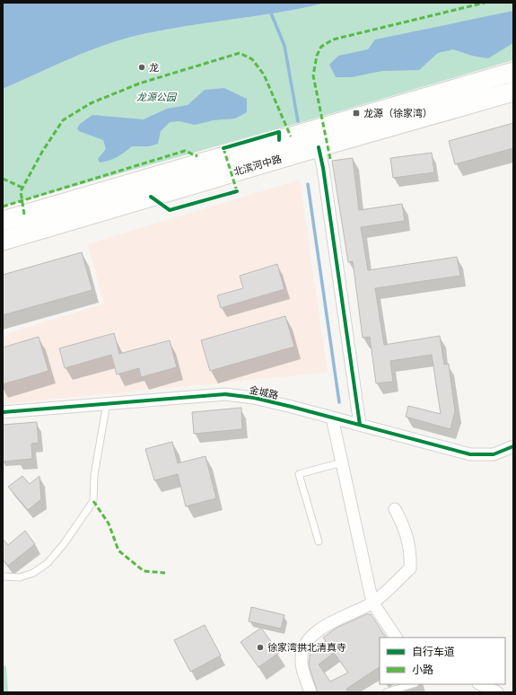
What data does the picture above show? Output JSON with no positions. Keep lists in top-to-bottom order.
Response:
{
  "streets": {
    "main road": ["北滨河中路"],
    "street": ["金城路"]
  },
  "parks": ["龙源公园"],
  "places": {
    "other": ["龙", "徐家湾拱北清真寺"],
    "transit": ["龙源（徐家湾）"]
  },
  "legend": ["自行车道", "小路"]
}
